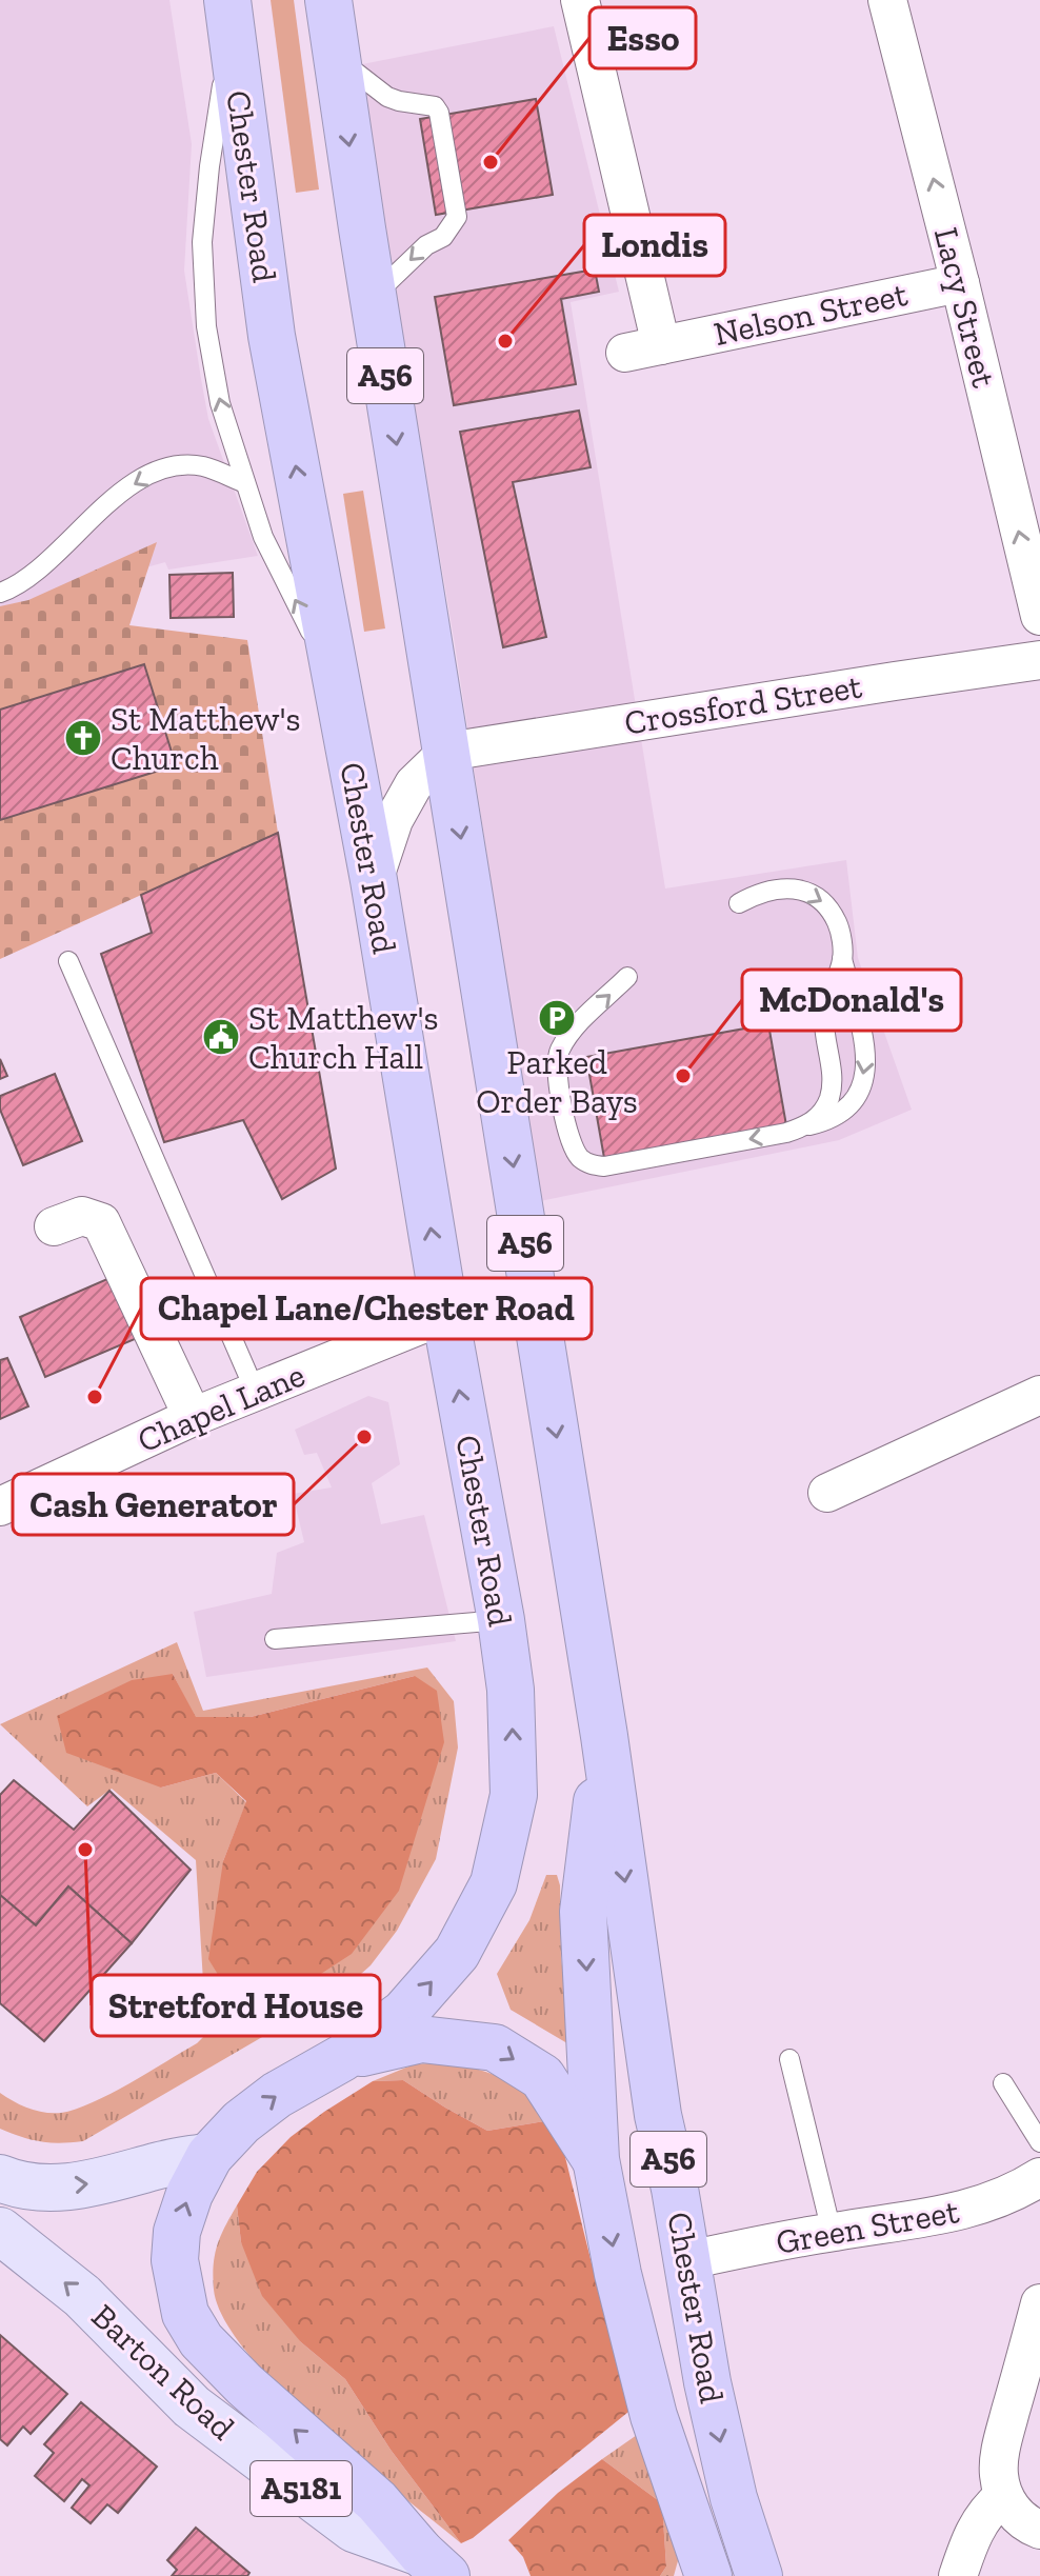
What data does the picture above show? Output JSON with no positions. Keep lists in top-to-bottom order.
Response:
{
  "streets": {
    "highway": ["Chester Road", "A56"],
    "main road": ["Barton Road", "A5181"],
    "street": [
      "Lacy Street",
      "Nelson Street",
      "Crossford Street",
      "Chapel Lane",
      "Green Street"
    ]
  },
  "crossings": [
    ["Chester Road", "Crossford Street"],
    ["Chester Road", "Chapel Lane"],
    ["Chester Road", "Green Street"],
    ["Chester Road", "Barton Road"],
    ["Lacy Street", "Nelson Street"]
  ],
  "one_way": ["Lacy Street", "Barton Road"],
  "places": {
    "other": [
      "Esso",
      "Londis",
      "McDonald's",
      "Chapel Lane/Chester Road",
      "Cash Generator",
      "Stretford House"
    ],
    "church": ["St Matthew's Church"],
    "parking": ["Parked Order Bays"],
    "public building": ["St Matthew's Church Hall"]
  }
}
